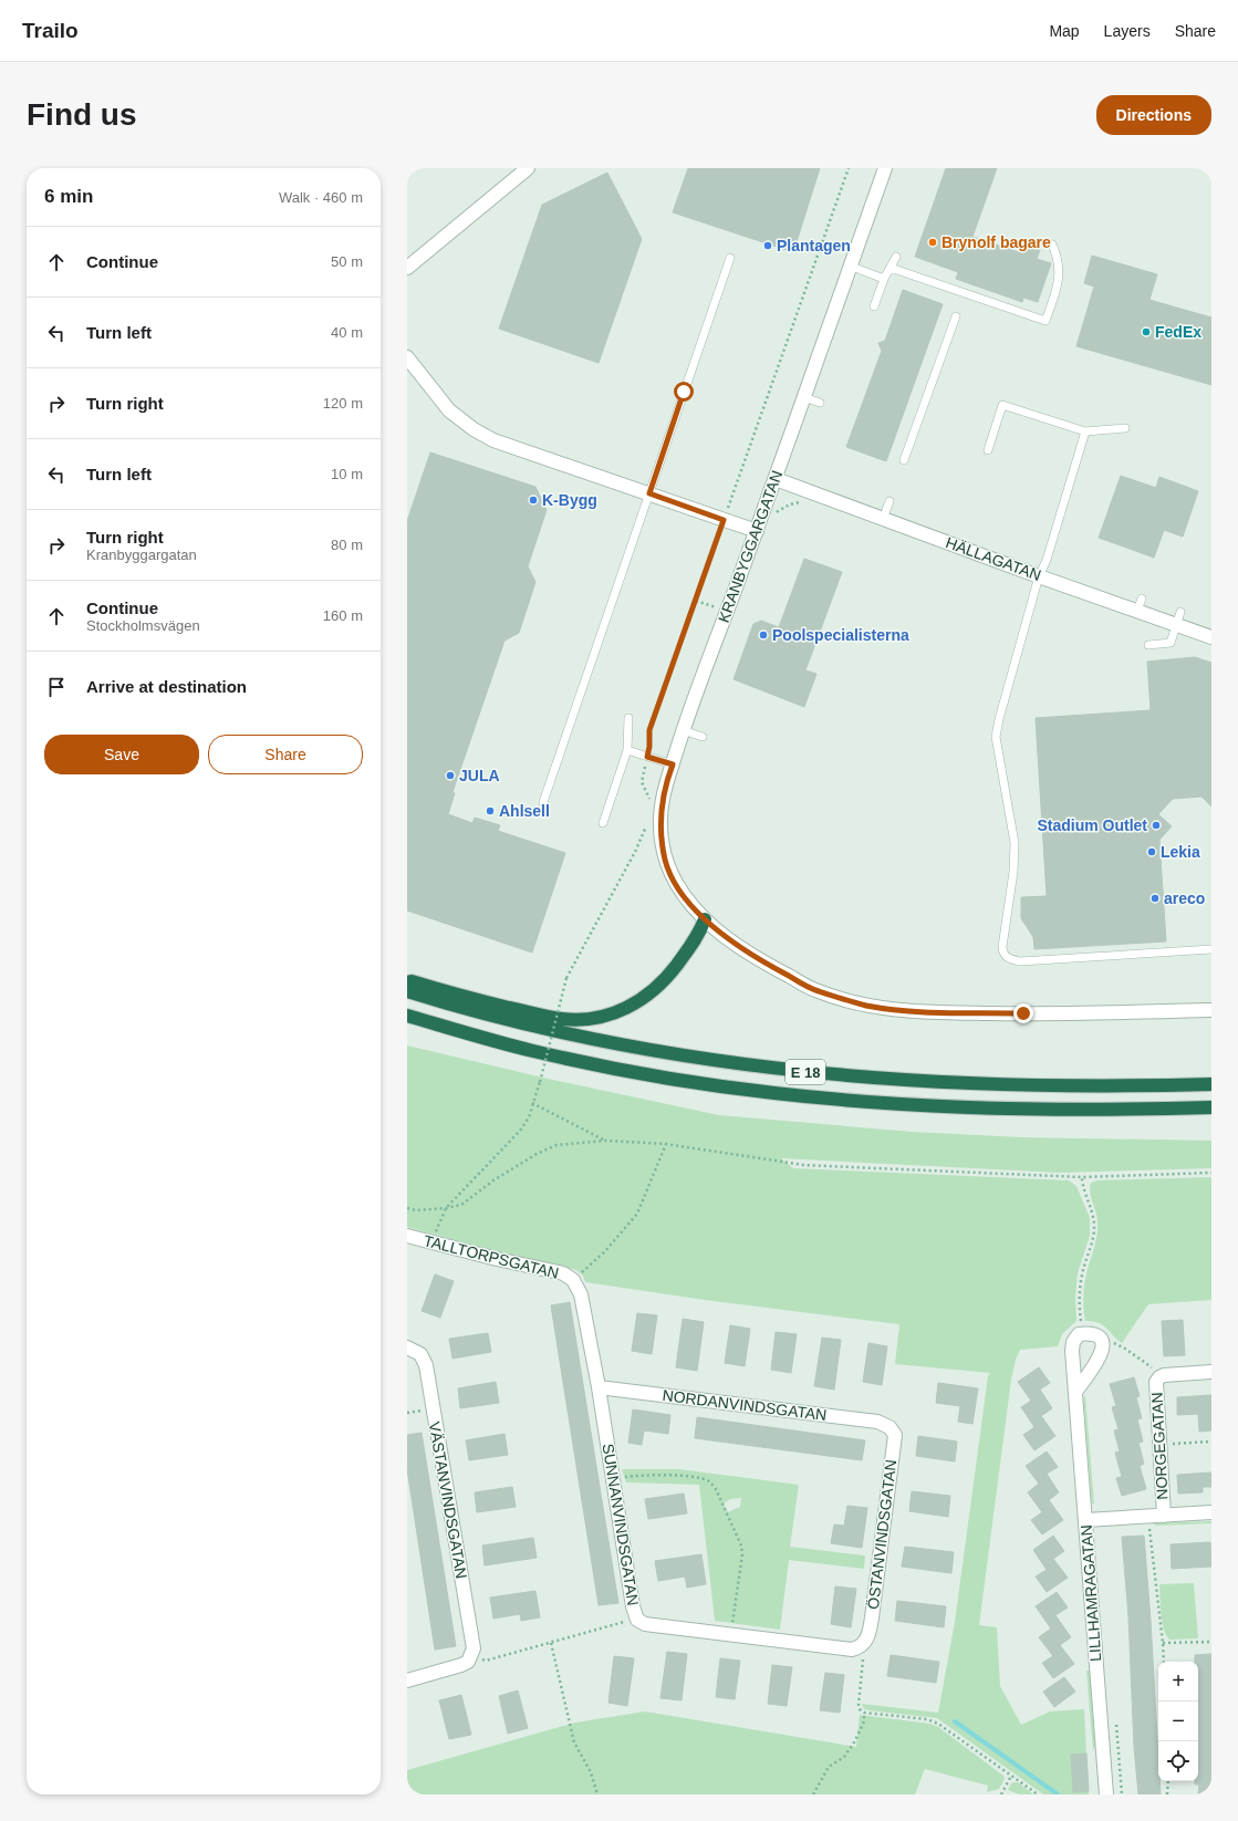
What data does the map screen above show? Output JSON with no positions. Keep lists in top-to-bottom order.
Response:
{
  "streets": {
    "highway": ["E 18"],
    "street": [
      "KRANBYGGARGATAN",
      "HÄLLAGATAN",
      "TALLTORPSGATAN",
      "NORDANVINDSGATAN",
      "NORGEGATAN",
      "VÄSTANVINDSGATAN",
      "SUNNANVINDSGATAN",
      "ÖSTANVINDSGATAN",
      "LILLHAMRAGATAN"
    ]
  },
  "crossings": [
    ["KRANBYGGARGATAN", "HÄLLAGATAN"],
    ["TALLTORPSGATAN", "SUNNANVINDSGATAN"],
    ["NORDANVINDSGATAN", "SUNNANVINDSGATAN"],
    ["NORDANVINDSGATAN", "ÖSTANVINDSGATAN"],
    ["SUNNANVINDSGATAN", "ÖSTANVINDSGATAN"]
  ],
  "places": [
    "Brynolf bagare",
    "Plantagen",
    "FedEx",
    "K-Bygg",
    "Poolspecialisterna",
    "JULA",
    "Ahlsell",
    "Stadium Outlet",
    "Lekia",
    "areco"
  ],
  "page": {
    "header": "Trailo",
    "nav": ["Map", "Layers", "Share"],
    "buttons": [
      "Directions",
      ["Save", "Share"]
    ],
    "title": "Find us",
    "heading": ["6 min", "Walk · 460 m"],
    "list": [
      ["Continue", "50 m"],
      ["Turn left", "40 m"],
      ["Turn right", "120 m"],
      ["Turn left", "10 m"],
      ["Turn right", "Kranbyggargatan", "80 m"],
      ["Continue", "Stockholmsvägen", "160 m"],
      "Arrive at destination"
    ],
    "map_buttons": ["+", "−"]
  }
}
